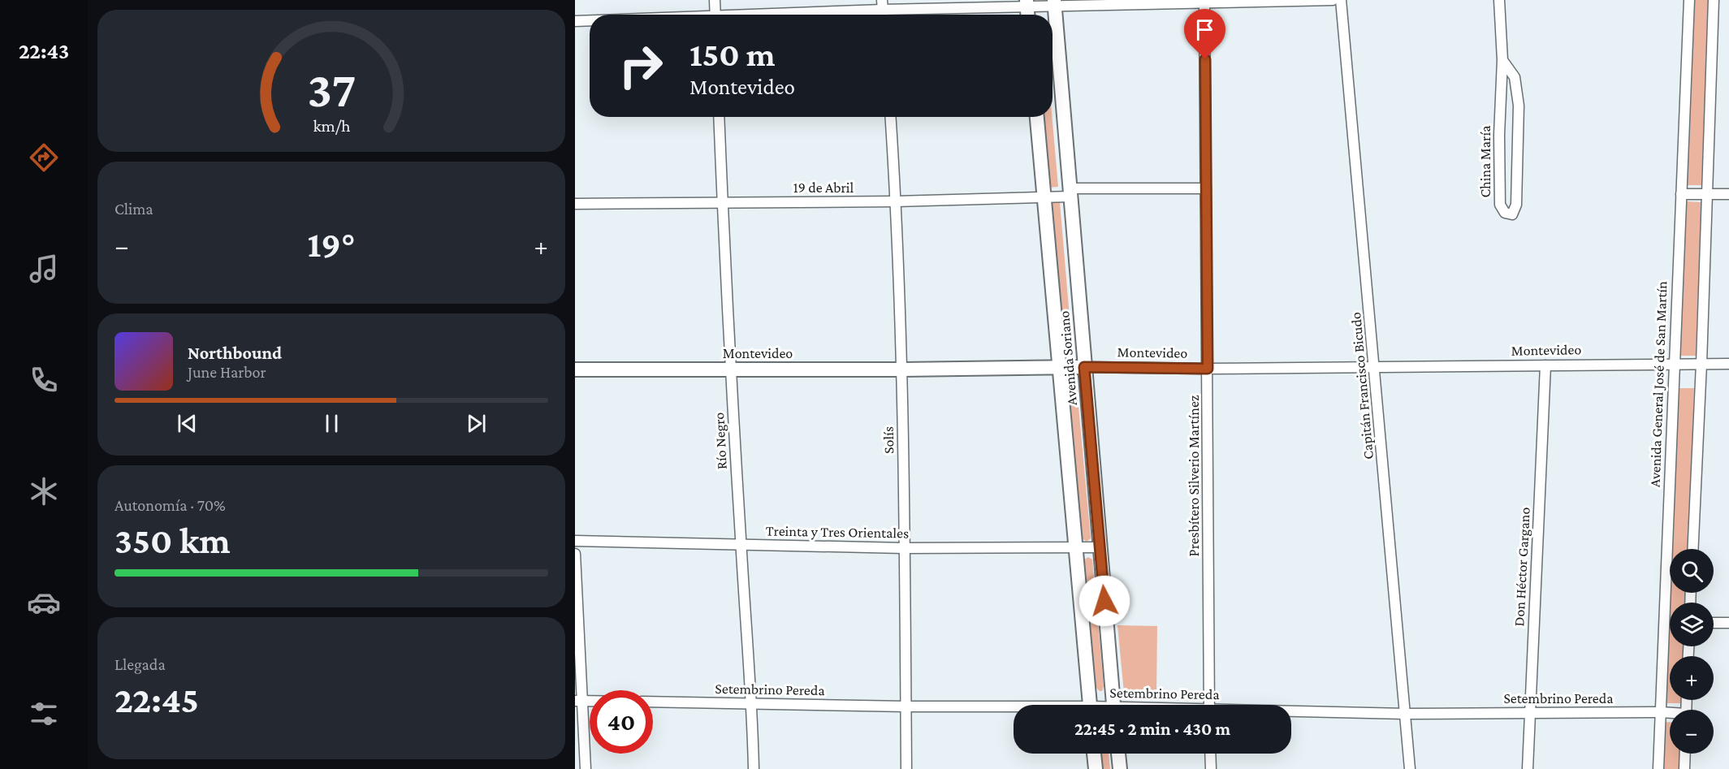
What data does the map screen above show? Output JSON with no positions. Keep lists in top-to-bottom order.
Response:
{
  "streets": {
    "street": [
      "China María",
      "19 de Abril",
      "Montevideo",
      "Avenida Soriano",
      "Avenida General José de San Martín",
      "Capitán Francisco Bicudo",
      "Solís",
      "Río Negro",
      "Presbítero Silverio Martínez",
      "Treinta y Tres Orientales",
      "Don Héctor Gargano",
      "Setembrino Pereda"
    ]
  },
  "crossings": [
    ["19 de Abril", "Avenida Soriano"],
    ["19 de Abril", "Solís"],
    ["19 de Abril", "Río Negro"],
    ["19 de Abril", "Presbítero Silverio Martínez"],
    ["Montevideo", "Avenida Soriano"],
    ["Montevideo", "Avenida General José de San Martín"],
    ["Montevideo", "Capitán Francisco Bicudo"],
    ["Montevideo", "Solís"],
    ["Montevideo", "Río Negro"],
    ["Montevideo", "Presbítero Silverio Martínez"],
    ["Montevideo", "Don Héctor Gargano"],
    ["Avenida Soriano", "Treinta y Tres Orientales"],
    ["Avenida General José de San Martín", "Setembrino Pereda"],
    ["Capitán Francisco Bicudo", "Setembrino Pereda"],
    ["Solís", "Treinta y Tres Orientales"],
    ["Solís", "Setembrino Pereda"],
    ["Río Negro", "Treinta y Tres Orientales"],
    ["Río Negro", "Setembrino Pereda"],
    ["Don Héctor Gargano", "Setembrino Pereda"]
  ],
  "page": {
    "tabs": "22:43",
    "turn": ["150 m", "Montevideo"],
    "tile": [
      "Clima",
      ["Autonomía · 70%", "350 km"],
      ["Llegada", "22:45"]
    ],
    "heat": ["−", "19°", "+"],
    "song": ["Northbound", "June Harbor"],
    "map_buttons": ["+", "−"],
    "limit": "40",
    "trip": "22:45 · 2 min · 430 m",
    "gauge": ["37", "km/h"]
  }
}
